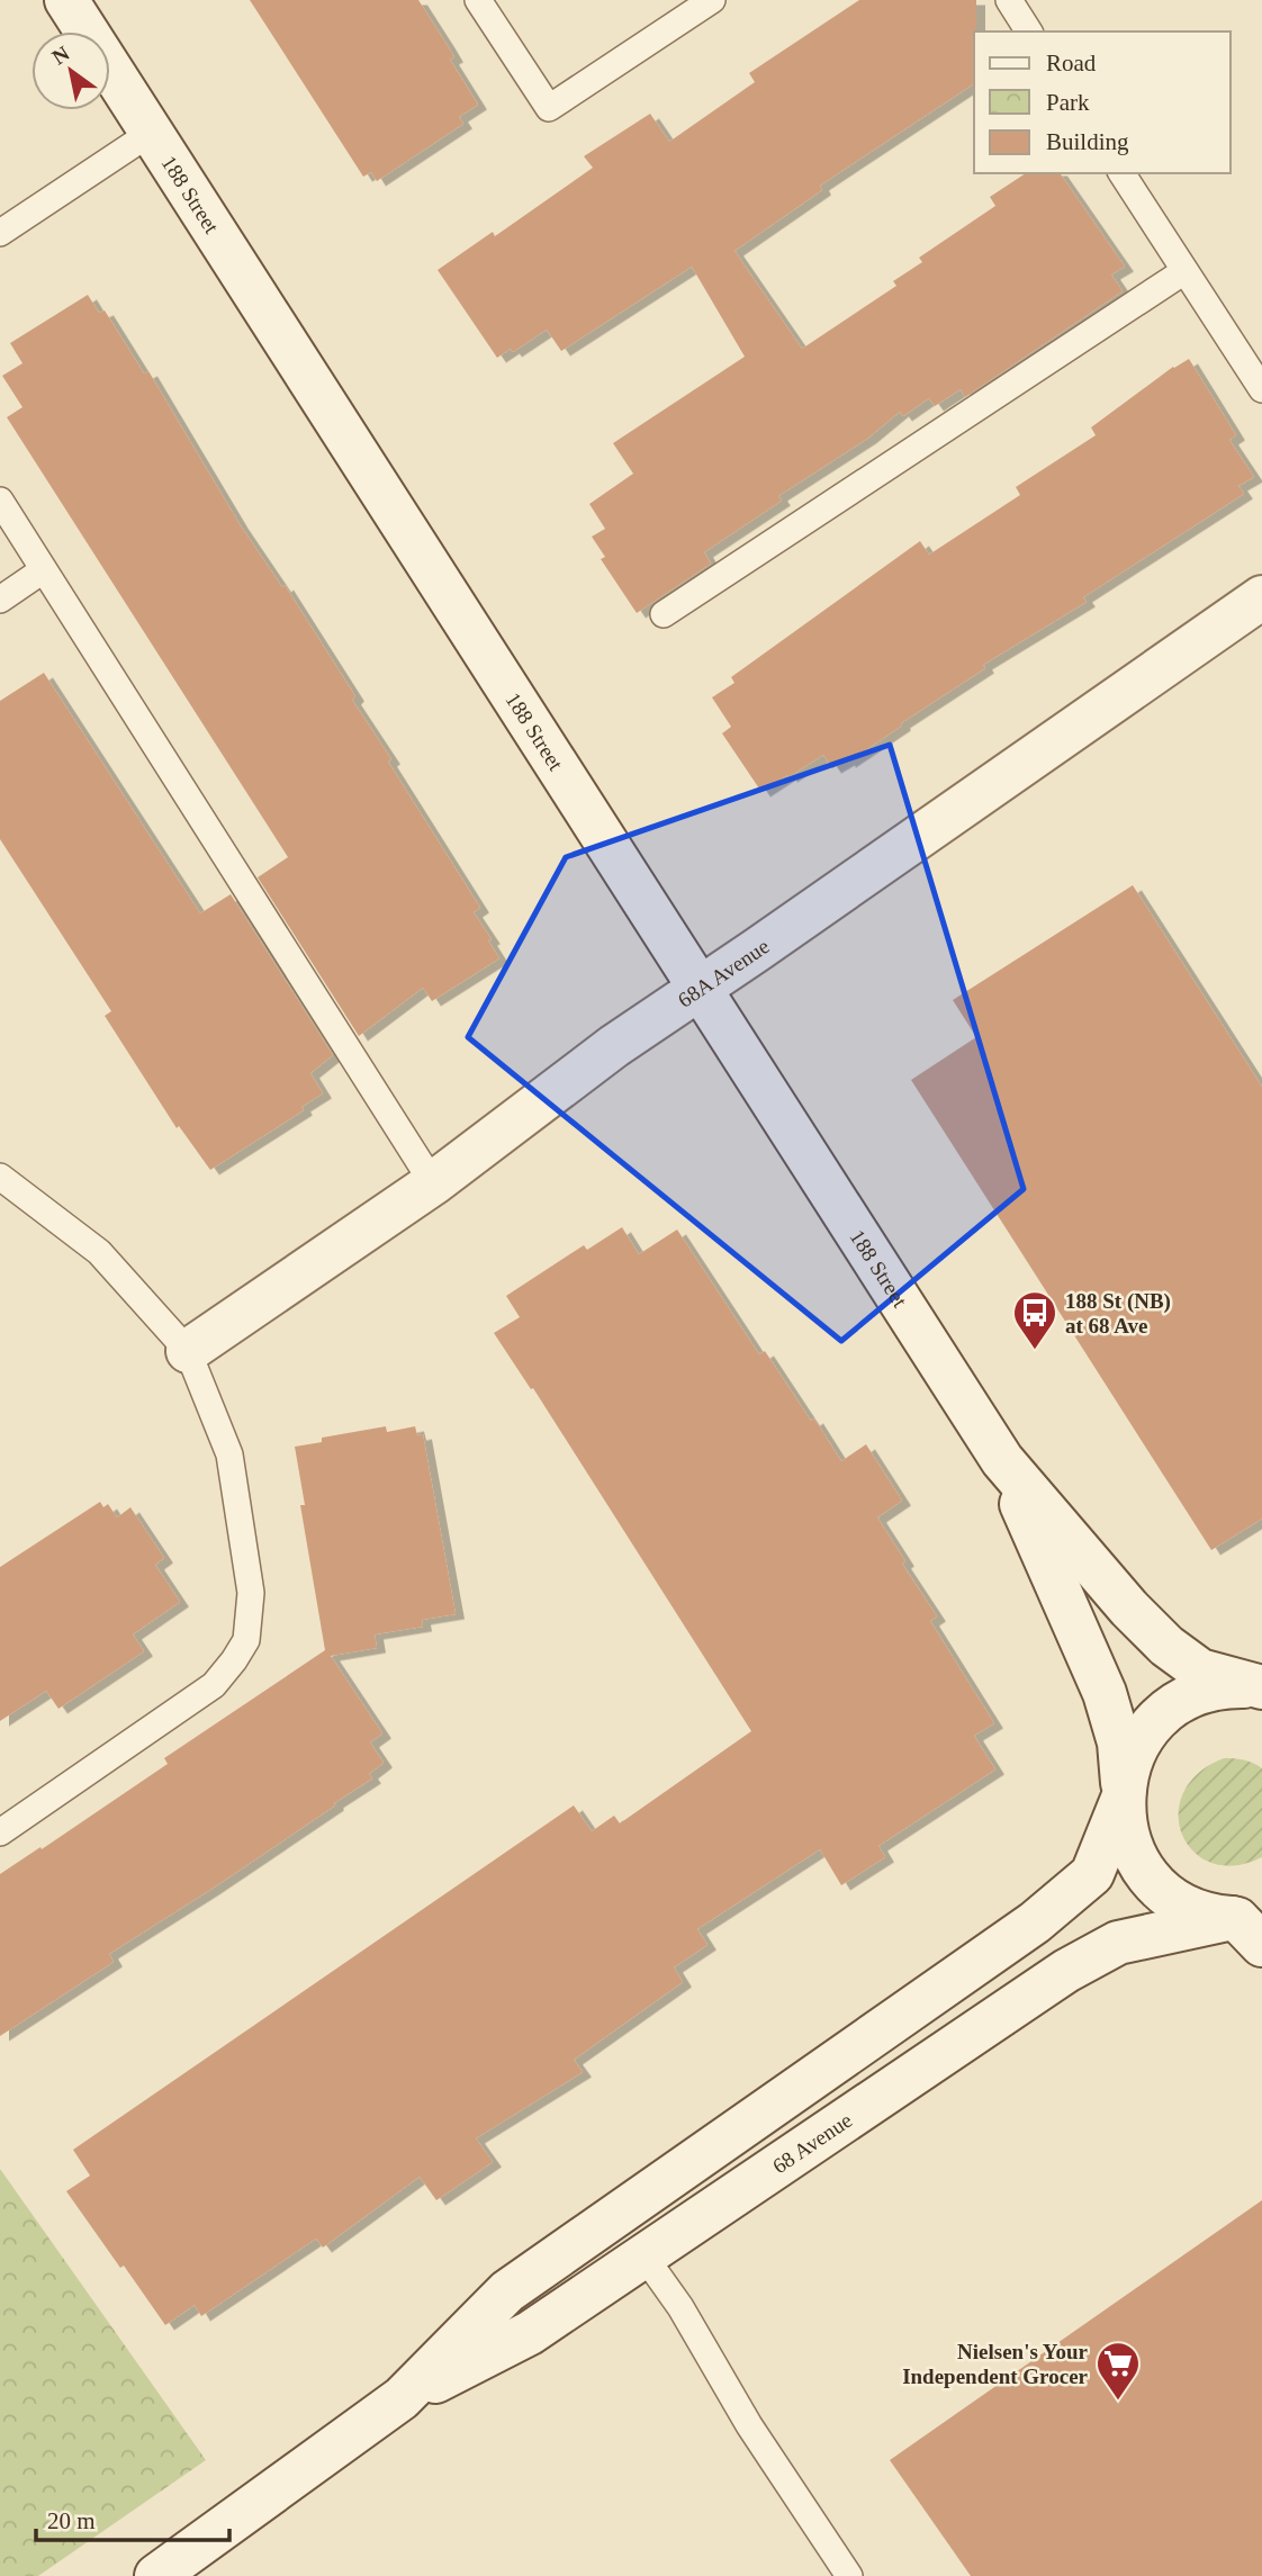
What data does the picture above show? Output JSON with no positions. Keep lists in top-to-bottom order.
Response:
{
  "streets": {
    "street": ["188 Street", "68A Avenue", "68 Avenue"]
  },
  "crossings": [
    ["188 Street", "68A Avenue"],
    ["188 Street", "68 Avenue"]
  ],
  "places": {
    "bus stop": ["188 St (NB) at 68 Ave"],
    "supermarket": ["Nielsen's Your Independent Grocer"]
  },
  "legend": ["Road", "Park", "Building"],
  "scale_bar": "20 m",
  "north": "top left"
}
